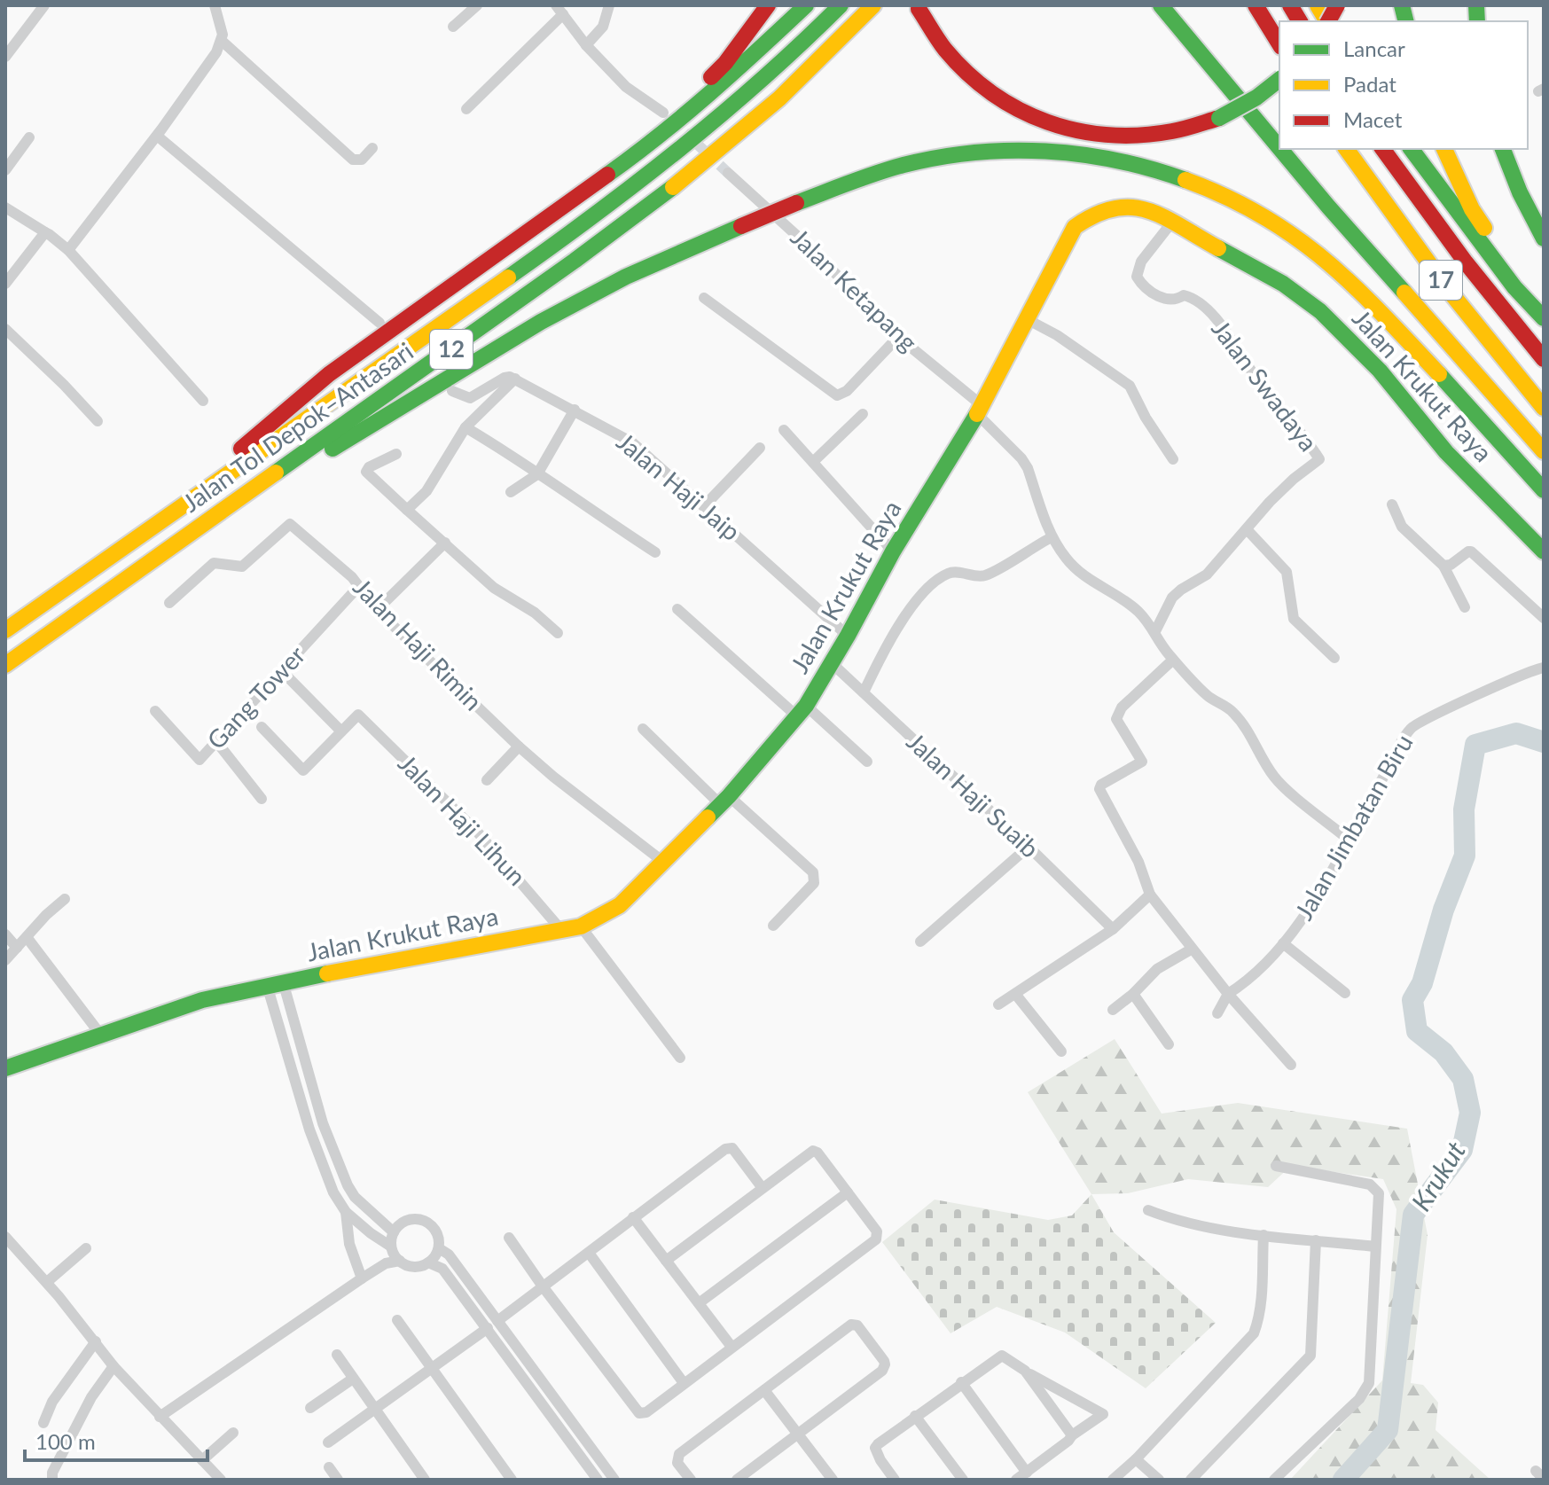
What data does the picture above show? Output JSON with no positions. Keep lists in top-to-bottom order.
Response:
{
  "streets": {
    "main road": [
      "17",
      "12",
      "Jalan Krukut Raya",
      "Jalan Tol Depok–Antasari"
    ],
    "street": [
      "Jalan Ketapang",
      "Jalan Swadaya",
      "Jalan Haji Jaip",
      "Jalan Haji Rimin",
      "Gang Tower",
      "Jalan Haji Suaib",
      "Jalan Haji Lihun",
      "Jalan Jimbatan Biru"
    ]
  },
  "crossings": [
    ["Jalan Ketapang", "Jalan Swadaya"],
    ["Jalan Ketapang", "Jalan Krukut Raya"],
    ["Jalan Ketapang", "Jalan Jimbatan Biru"],
    ["Jalan Swadaya", "Jalan Krukut Raya"],
    ["Jalan Krukut Raya", "Jalan Haji Jaip"],
    ["Jalan Krukut Raya", "Jalan Haji Rimin"],
    ["Jalan Krukut Raya", "Jalan Haji Suaib"],
    ["Jalan Krukut Raya", "Jalan Haji Lihun"],
    ["Jalan Haji Rimin", "Gang Tower"]
  ],
  "water": ["Krukut"],
  "legend": ["Lancar", "Padat", "Macet"],
  "scale_bar": "100 m"
}
